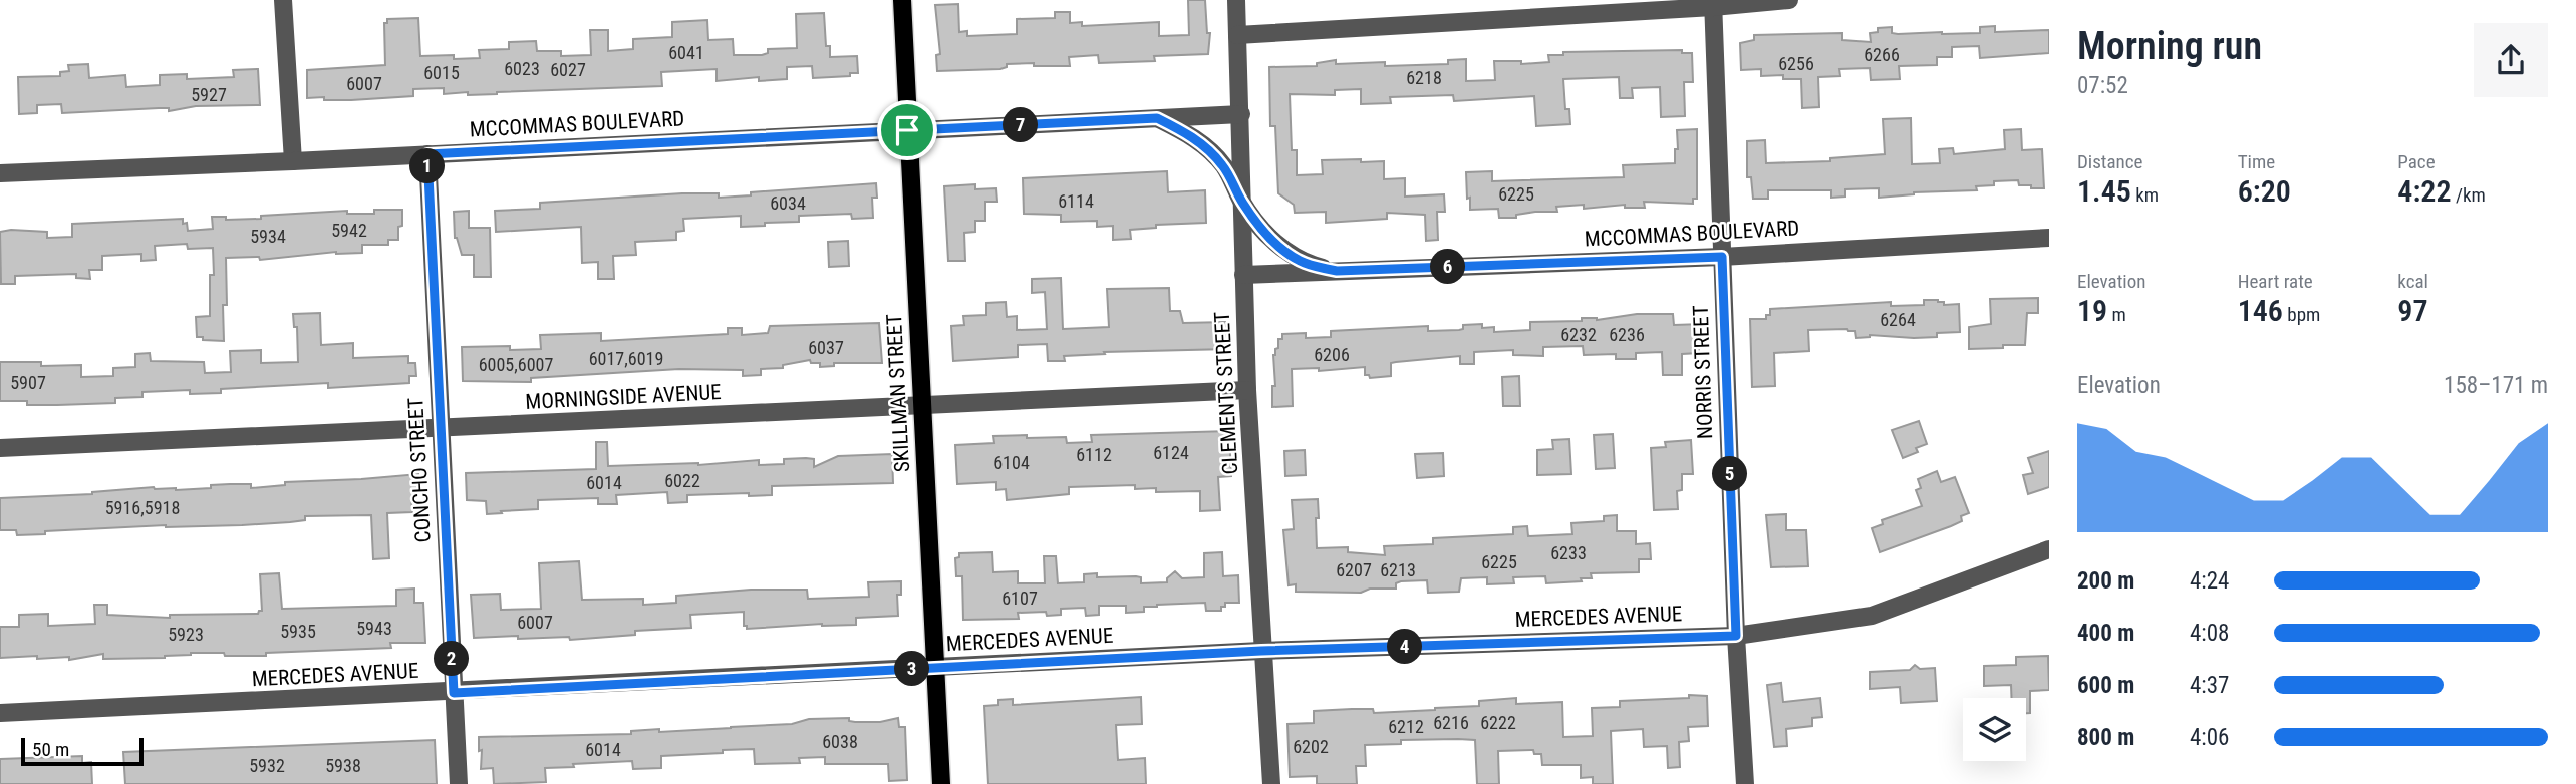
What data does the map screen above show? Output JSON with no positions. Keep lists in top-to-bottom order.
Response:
{
  "streets": {
    "main road": ["SKILLMAN STREET"],
    "street": [
      "MCCOMMAS BOULEVARD",
      "NORRIS STREET",
      "CLEMENTS STREET",
      "MORNINGSIDE AVENUE",
      "CONCHO STREET",
      "MERCEDES AVENUE"
    ]
  },
  "crossings": [
    ["MCCOMMAS BOULEVARD", "NORRIS STREET"],
    ["MCCOMMAS BOULEVARD", "SKILLMAN STREET"],
    ["MCCOMMAS BOULEVARD", "CLEMENTS STREET"],
    ["MCCOMMAS BOULEVARD", "CONCHO STREET"],
    ["NORRIS STREET", "MERCEDES AVENUE"],
    ["SKILLMAN STREET", "MORNINGSIDE AVENUE"],
    ["SKILLMAN STREET", "MERCEDES AVENUE"],
    ["CLEMENTS STREET", "MORNINGSIDE AVENUE"],
    ["CLEMENTS STREET", "MERCEDES AVENUE"],
    ["MORNINGSIDE AVENUE", "CONCHO STREET"],
    ["CONCHO STREET", "MERCEDES AVENUE"]
  ],
  "house_numbers": [
    "6041",
    "6266",
    "6256",
    "6023",
    "6027",
    "6015",
    "6218",
    "6007",
    "5927",
    "6225",
    "6114",
    "6034",
    "5942",
    "5934",
    "6264",
    "6232",
    "6236",
    "6037",
    "6206",
    "6017,6019",
    "6005,6007",
    "5907",
    "6124",
    "6112",
    "6104",
    "6022",
    "6014",
    "5916,5918",
    "6233",
    "6225",
    "6207",
    "6213",
    "6107",
    "6007",
    "5943",
    "5935",
    "5923",
    "6216",
    "6222",
    "6212",
    "6038",
    "6202",
    "6014",
    "5932",
    "5938"
  ],
  "scale_bar": "50 m",
  "page": {
    "heading": ["Morning run", "07:52"],
    "pins": [
      "7",
      "1",
      "6",
      "5",
      "4",
      "2",
      "3"
    ],
    "stats": [
      ["Distance", "1.45 km"],
      ["Time", "6:20"],
      ["Pace", "4:22 /km"],
      ["Elevation", "19 m"],
      ["Heart rate", "146 bpm"],
      ["kcal", "97"]
    ],
    "chart": ["Elevation", "158–171 m"],
    "list": [
      {
        "name": "200 m",
        "note": "4:24"
      },
      {
        "name": "400 m",
        "note": "4:08"
      },
      {
        "name": "600 m",
        "note": "4:37"
      },
      {
        "name": "800 m",
        "note": "4:06"
      }
    ],
    "scale": "50 m"
  }
}
